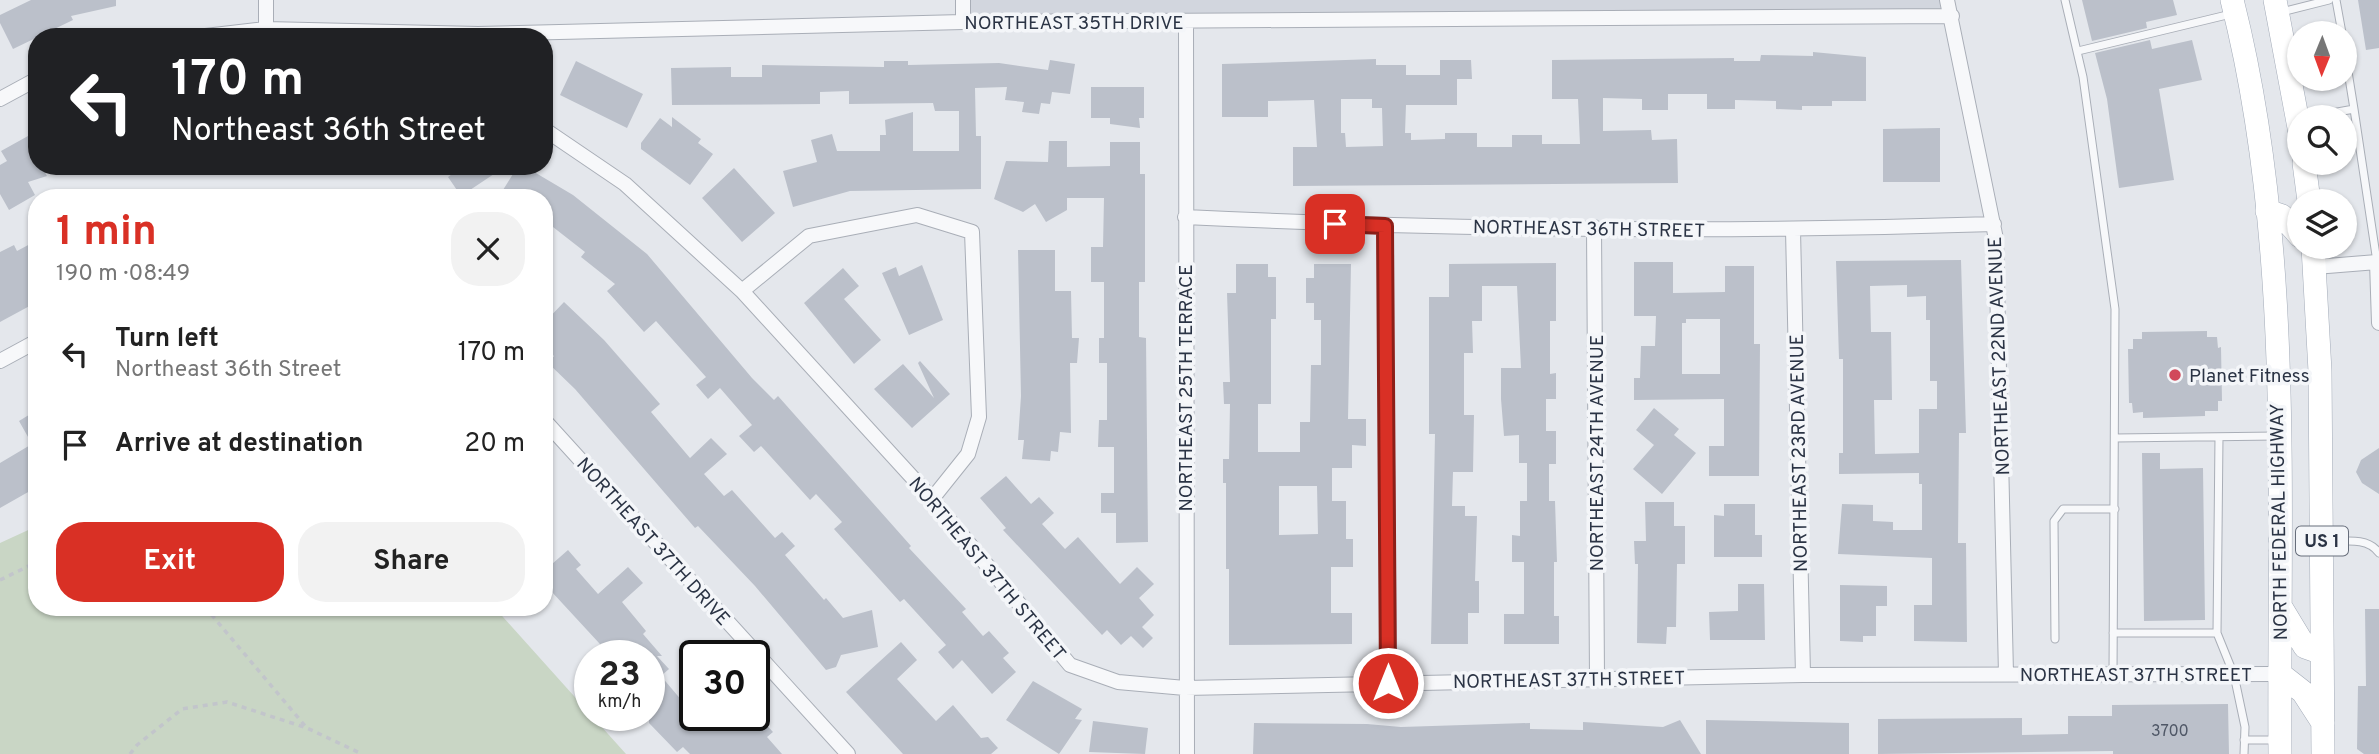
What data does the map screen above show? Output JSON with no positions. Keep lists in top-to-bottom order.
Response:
{
  "streets": {
    "main road": ["NORTH FEDERAL HIGHWAY", "US 1"],
    "street": [
      "NORTHEAST 35TH DRIVE",
      "NORTHEAST 36TH STREET",
      "NORTHEAST 22ND AVENUE",
      "NORTHEAST 25TH TERRACE",
      "NORTHEAST 24TH AVENUE",
      "NORTHEAST 23RD AVENUE",
      "NORTHEAST 37TH DRIVE",
      "NORTHEAST 37TH STREET"
    ]
  },
  "crossings": [
    ["NORTHEAST 35TH DRIVE", "NORTHEAST 22ND AVENUE"],
    ["NORTHEAST 35TH DRIVE", "NORTHEAST 25TH TERRACE"],
    ["NORTHEAST 36TH STREET", "NORTHEAST 22ND AVENUE"],
    ["NORTHEAST 36TH STREET", "NORTHEAST 25TH TERRACE"],
    ["NORTHEAST 36TH STREET", "NORTHEAST 24TH AVENUE"],
    ["NORTHEAST 36TH STREET", "NORTHEAST 23RD AVENUE"],
    ["NORTHEAST 22ND AVENUE", "NORTHEAST 37TH STREET"],
    ["NORTHEAST 25TH TERRACE", "NORTHEAST 37TH STREET"],
    ["NORTHEAST 24TH AVENUE", "NORTHEAST 37TH STREET"],
    ["NORTHEAST 23RD AVENUE", "NORTHEAST 37TH STREET"],
    ["NORTH FEDERAL HIGHWAY", "NORTHEAST 37TH STREET"]
  ],
  "places": ["Planet Fitness"],
  "house_numbers": ["3700"],
  "north": "bottom",
  "page": {
    "turn": ["170 m", "Northeast 36th Street"],
    "heading": ["1 min", "190 m · 08:49"],
    "list": [
      {
        "name": "Turn left",
        "note": "Northeast 36th Street",
        "value": "170 m"
      },
      {
        "name": "Arrive at destination",
        "value": "20 m"
      }
    ],
    "buttons": ["Exit", "Share"],
    "speed": "23 km/h",
    "limit": "30"
  }
}
